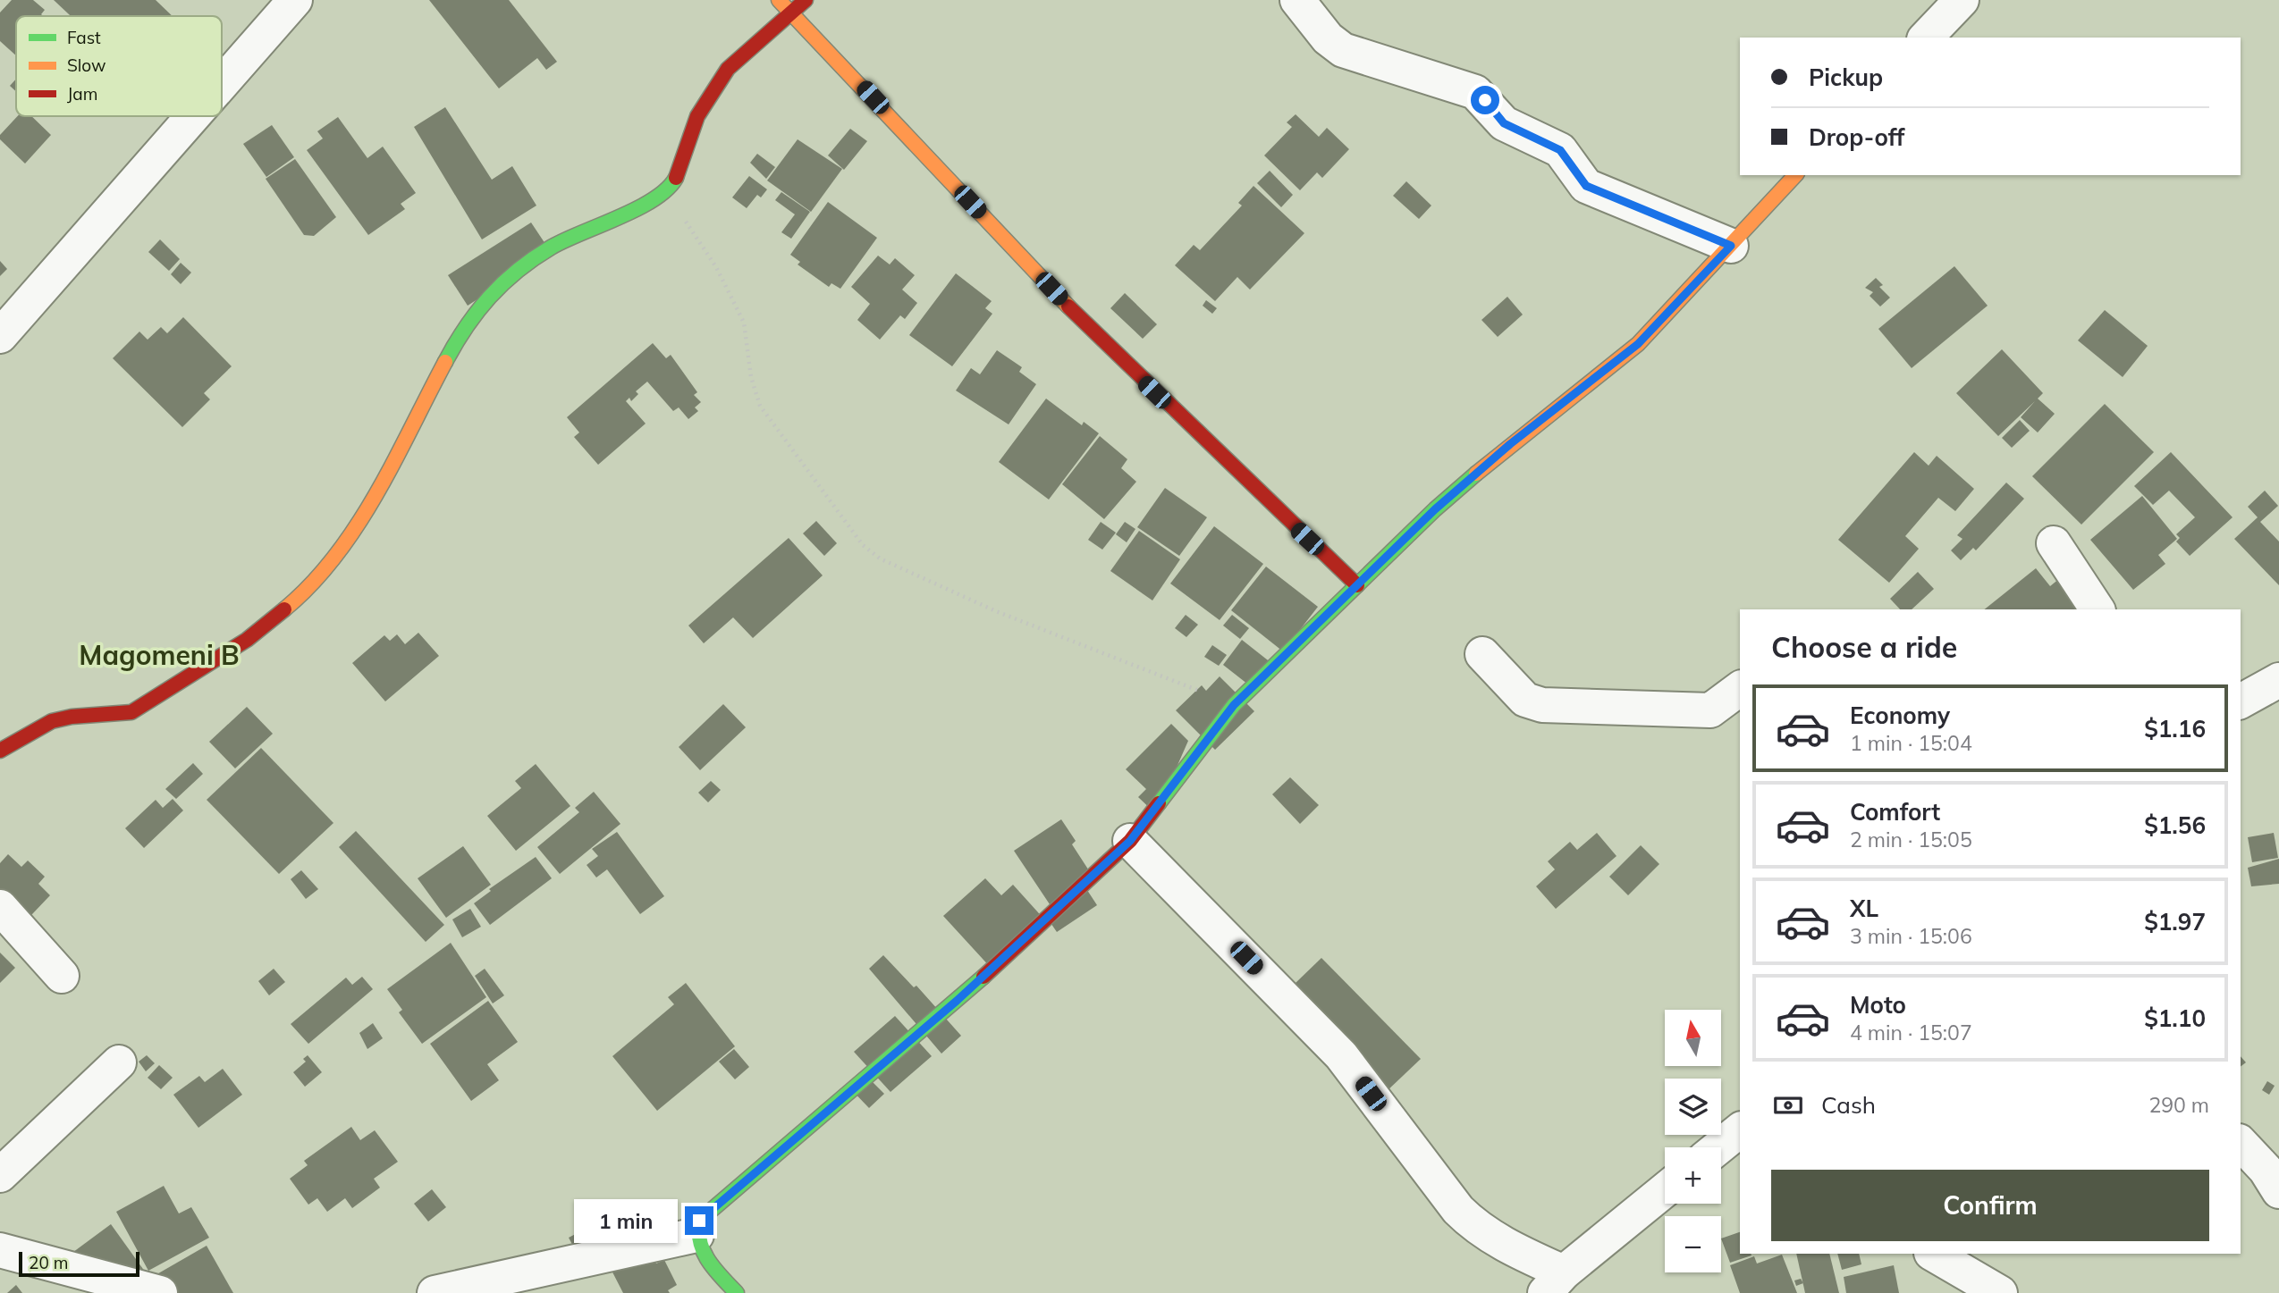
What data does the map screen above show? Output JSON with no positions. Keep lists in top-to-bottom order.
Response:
{
  "districts": ["Magomeni B"],
  "legend": ["Fast", "Slow", "Jam"],
  "scale_bar": "20 m",
  "north": "top",
  "page": {
    "banner": ["Pickup", "Drop-off"],
    "heading": "Choose a ride",
    "list": [
      {
        "name": "Economy",
        "note": "1 min · 15:04",
        "value": "$1.16"
      },
      {
        "name": "Comfort",
        "note": "2 min · 15:05",
        "value": "$1.56"
      },
      {
        "name": "XL",
        "note": "3 min · 15:06",
        "value": "$1.97"
      },
      {
        "name": "Moto",
        "note": "4 min · 15:07",
        "value": "$1.10"
      }
    ],
    "map_buttons": ["+", "−"],
    "pay": ["Cash", "290 m"],
    "buttons": "Confirm",
    "bubble": "1 min",
    "scale": "20 m"
  }
}
